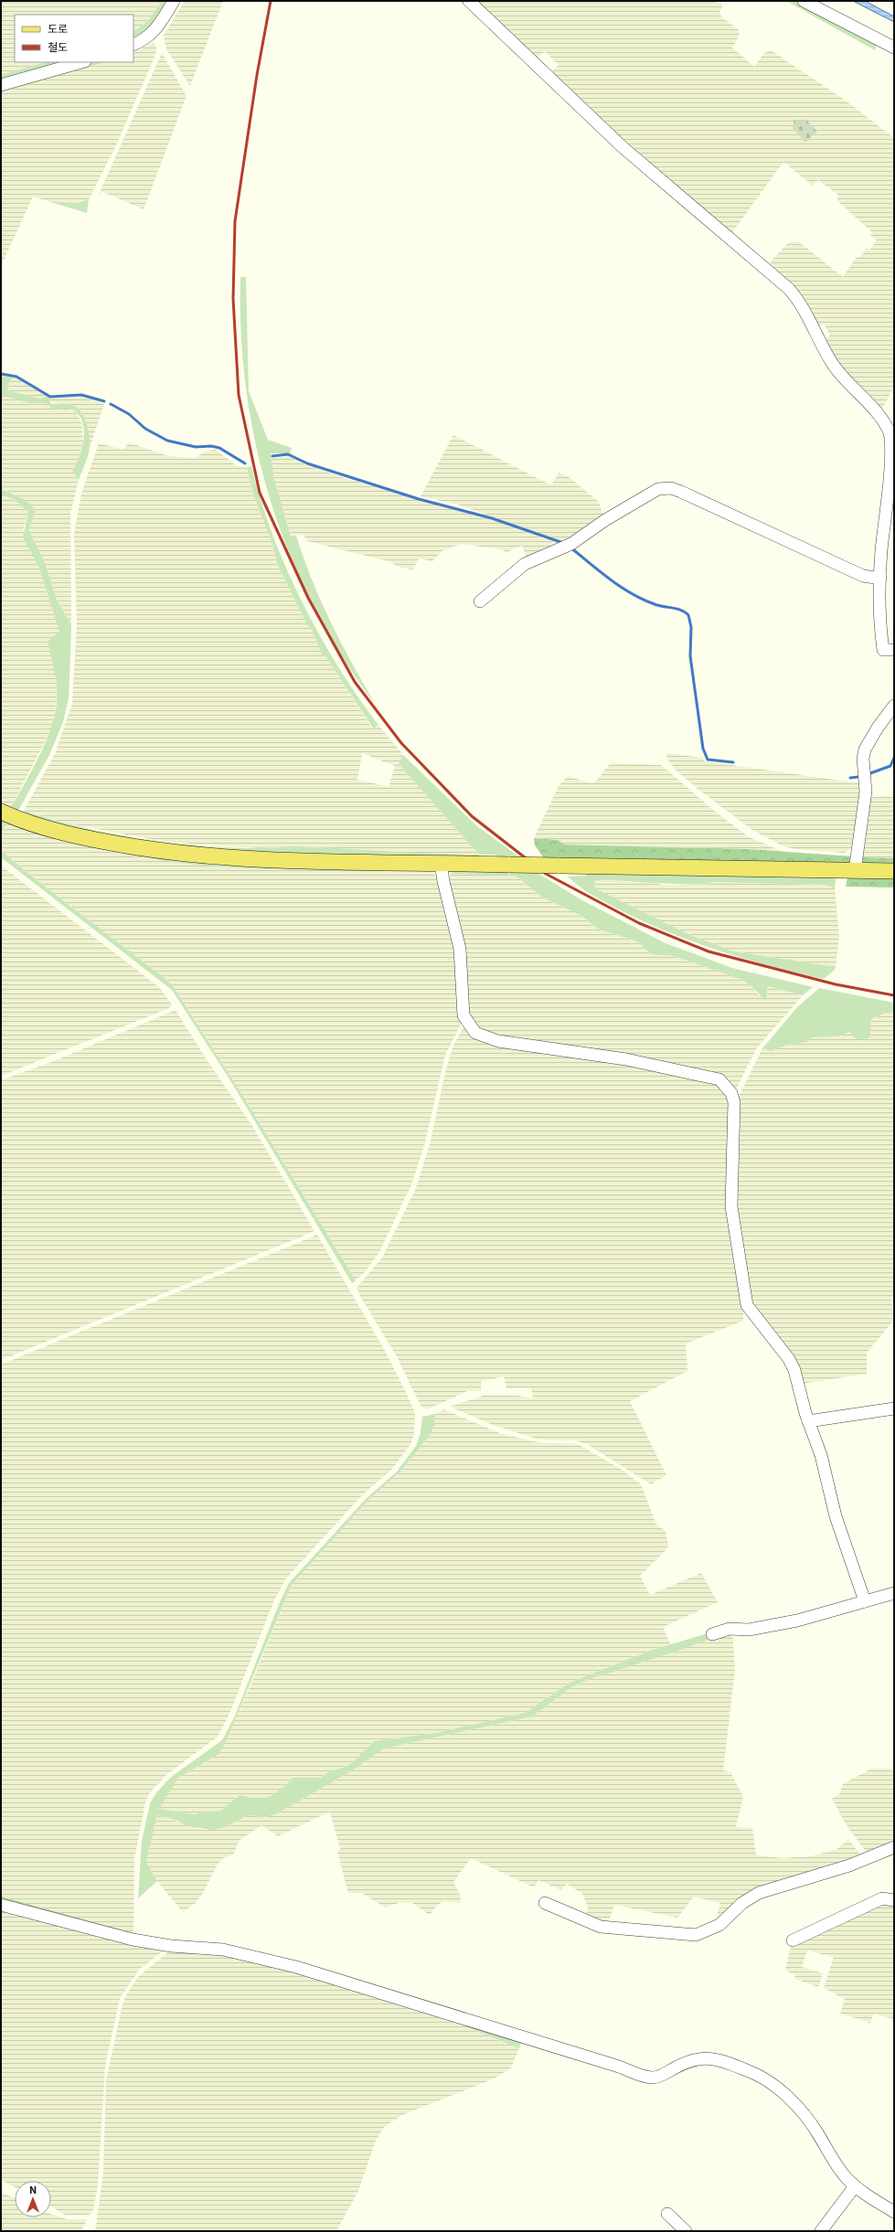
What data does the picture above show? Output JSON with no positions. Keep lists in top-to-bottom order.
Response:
{
  "legend": ["도로", "철도"],
  "north": "top"
}
